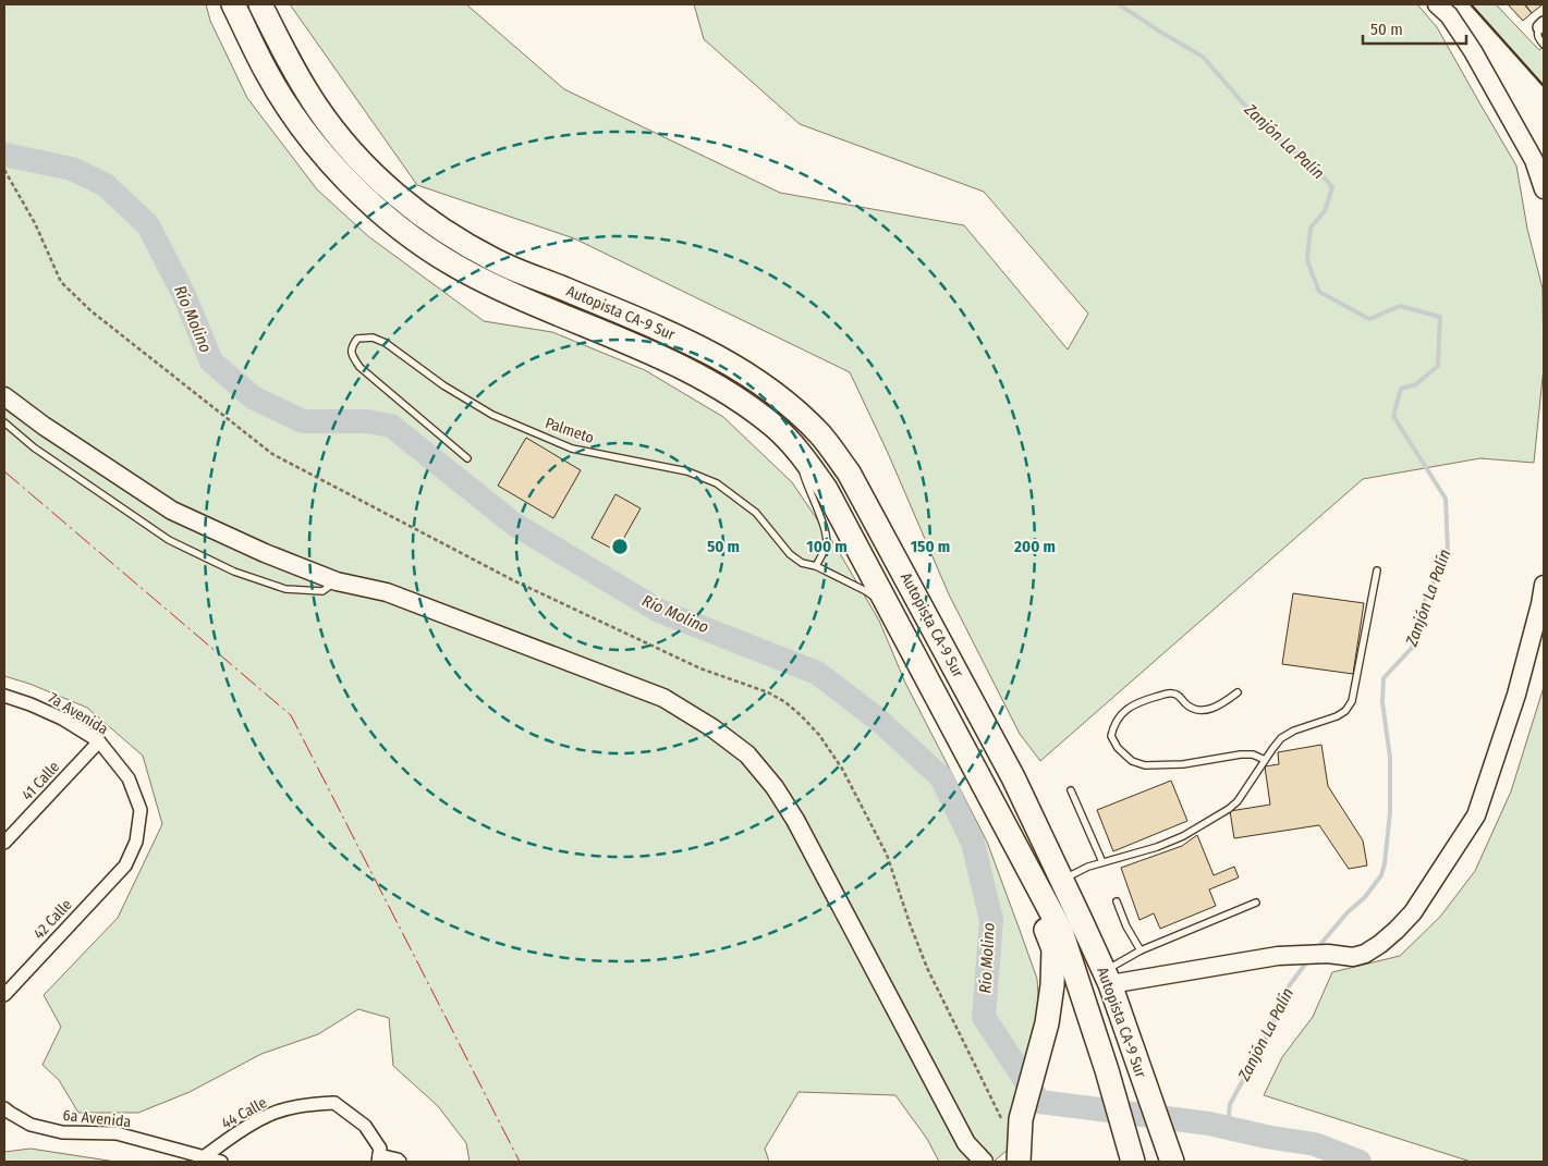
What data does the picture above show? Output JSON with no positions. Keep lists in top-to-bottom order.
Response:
{
  "streets": {
    "highway": ["Autopista CA-9 Sur"],
    "street": [
      "7a Avenida",
      "41 Calle",
      "42 Calle",
      "44 Calle",
      "6a Avenida"
    ],
    "lane": ["Palmeto"]
  },
  "crossings": [
    ["7a Avenida", "41 Calle"],
    ["7a Avenida", "42 Calle"],
    ["44 Calle", "6a Avenida"]
  ],
  "water": ["Zanjón La Palín", "Río Molino"],
  "scale_bar": "50 m",
  "rings": [
    "50 m",
    "100 m",
    "150 m",
    "200 m"
  ]
}
